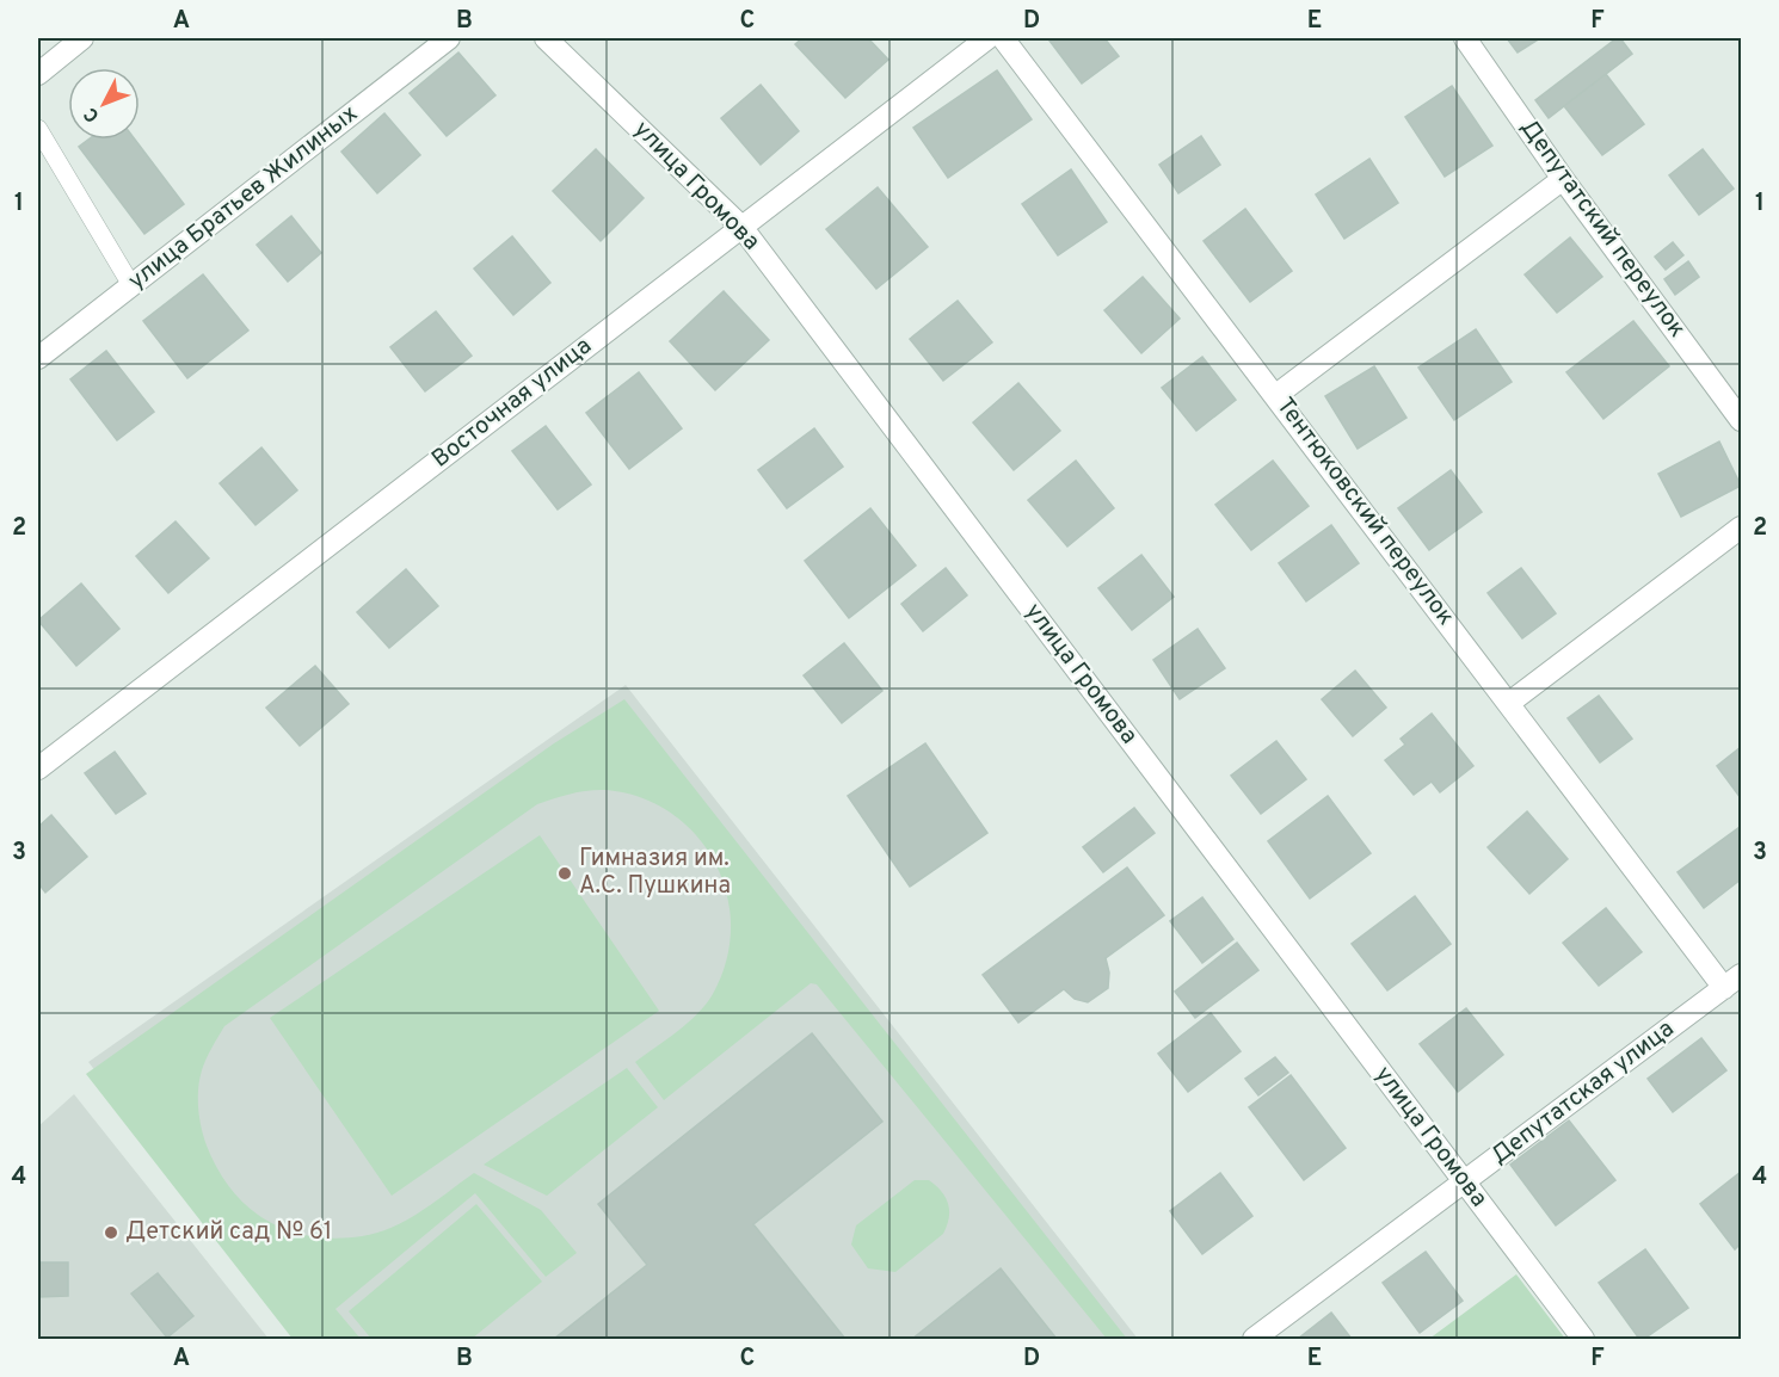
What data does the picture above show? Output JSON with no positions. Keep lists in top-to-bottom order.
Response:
{
  "streets": {
    "street": [
      "улица Громова",
      "улица Братьев Жилиных",
      "Депутатский переулок",
      "Восточная улица",
      "Тентюковский переулок",
      "Депутатская улица"
    ]
  },
  "crossings": [
    ["улица Громова", "Восточная улица"],
    ["улица Громова", "Депутатская улица"],
    ["Тентюковский переулок", "Депутатская улица"]
  ],
  "places": ["Гимназия им. А.С. Пушкина", "Детский сад № 61"],
  "north": "bottom left",
  "grid": {
    "columns": [
      "A",
      "B",
      "C",
      "D",
      "E",
      "F"
    ],
    "rows": [
      "1",
      "2",
      "3",
      "4"
    ]
  }
}
